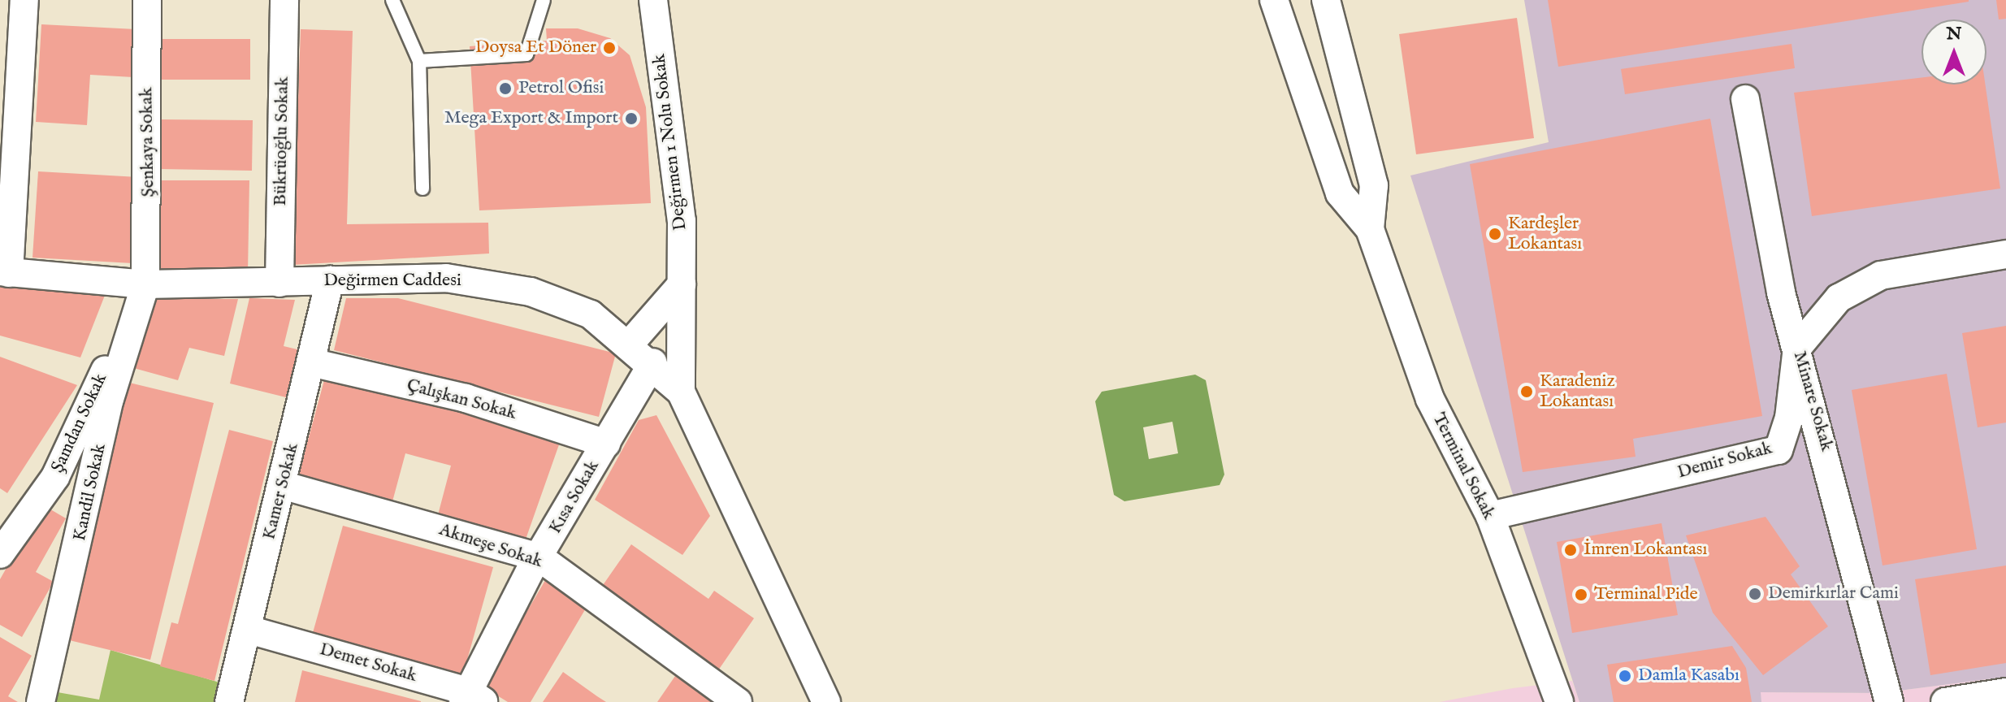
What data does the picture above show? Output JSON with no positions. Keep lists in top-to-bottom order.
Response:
{
  "streets": {
    "street": [
      "Bükrüoğlu Sokak",
      "Şenkaya Sokak",
      "Değirmen 1 Nolu Sokak",
      "Değirmen Caddesi",
      "Çalışkan Sokak",
      "Minare Sokak",
      "Şamdan Sokak",
      "Demir Sokak",
      "Terminal Sokak",
      "Kamer Sokak",
      "Kandil Sokak",
      "Kısa Sokak",
      "Akmeşe Sokak",
      "Demet Sokak"
    ]
  },
  "crossings": [
    ["Bükrüoğlu Sokak", "Değirmen Caddesi"],
    ["Şenkaya Sokak", "Değirmen Caddesi"],
    ["Şenkaya Sokak", "Şamdan Sokak"],
    ["Şenkaya Sokak", "Kandil Sokak"],
    ["Değirmen 1 Nolu Sokak", "Değirmen Caddesi"],
    ["Değirmen Caddesi", "Şamdan Sokak"],
    ["Değirmen Caddesi", "Kamer Sokak"],
    ["Değirmen Caddesi", "Kandil Sokak"],
    ["Değirmen Caddesi", "Kısa Sokak"],
    ["Çalışkan Sokak", "Kamer Sokak"],
    ["Çalışkan Sokak", "Kısa Sokak"],
    ["Minare Sokak", "Demir Sokak"],
    ["Şamdan Sokak", "Kandil Sokak"],
    ["Demir Sokak", "Terminal Sokak"],
    ["Kamer Sokak", "Akmeşe Sokak"],
    ["Kamer Sokak", "Demet Sokak"],
    ["Kısa Sokak", "Akmeşe Sokak"],
    ["Kısa Sokak", "Demet Sokak"]
  ],
  "places": [
    "Doysa Et Döner",
    "Petrol Ofisi",
    "Mega Export & Import",
    "Kardeşler Lokantası",
    "Karadeniz Lokantası",
    "İmren Lokantası",
    "Demirkırlar Cami",
    "Terminal Pide",
    "Damla Kasabı"
  ],
  "north": "top"
}
